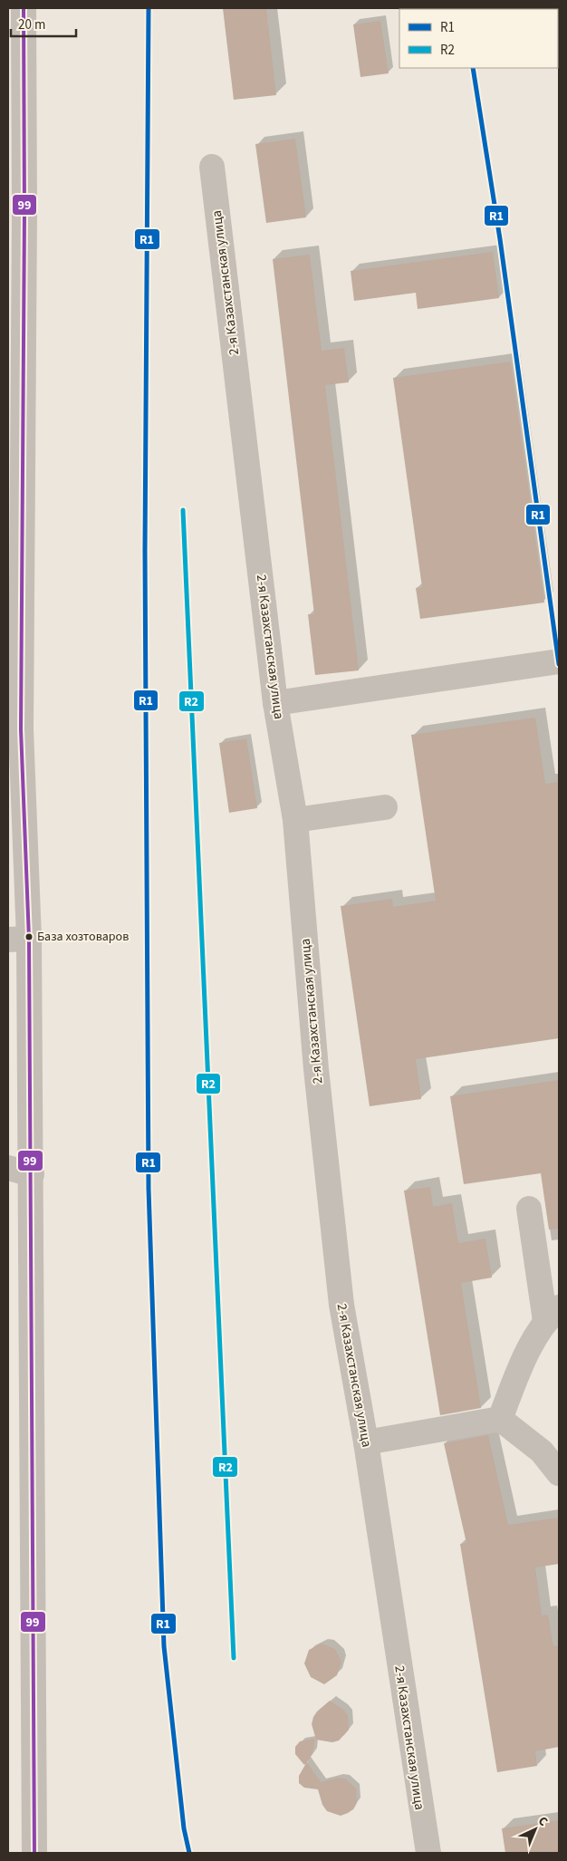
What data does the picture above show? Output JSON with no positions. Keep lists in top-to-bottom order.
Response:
{
  "streets": {
    "street": ["2-я Казахстанская улица"]
  },
  "places": ["База хозтоваров"],
  "lines": ["transit line R1", "transit line 99", "transit line R2"],
  "legend": ["R1", "R2"],
  "scale_bar": "20 m",
  "north": "top right"
}
